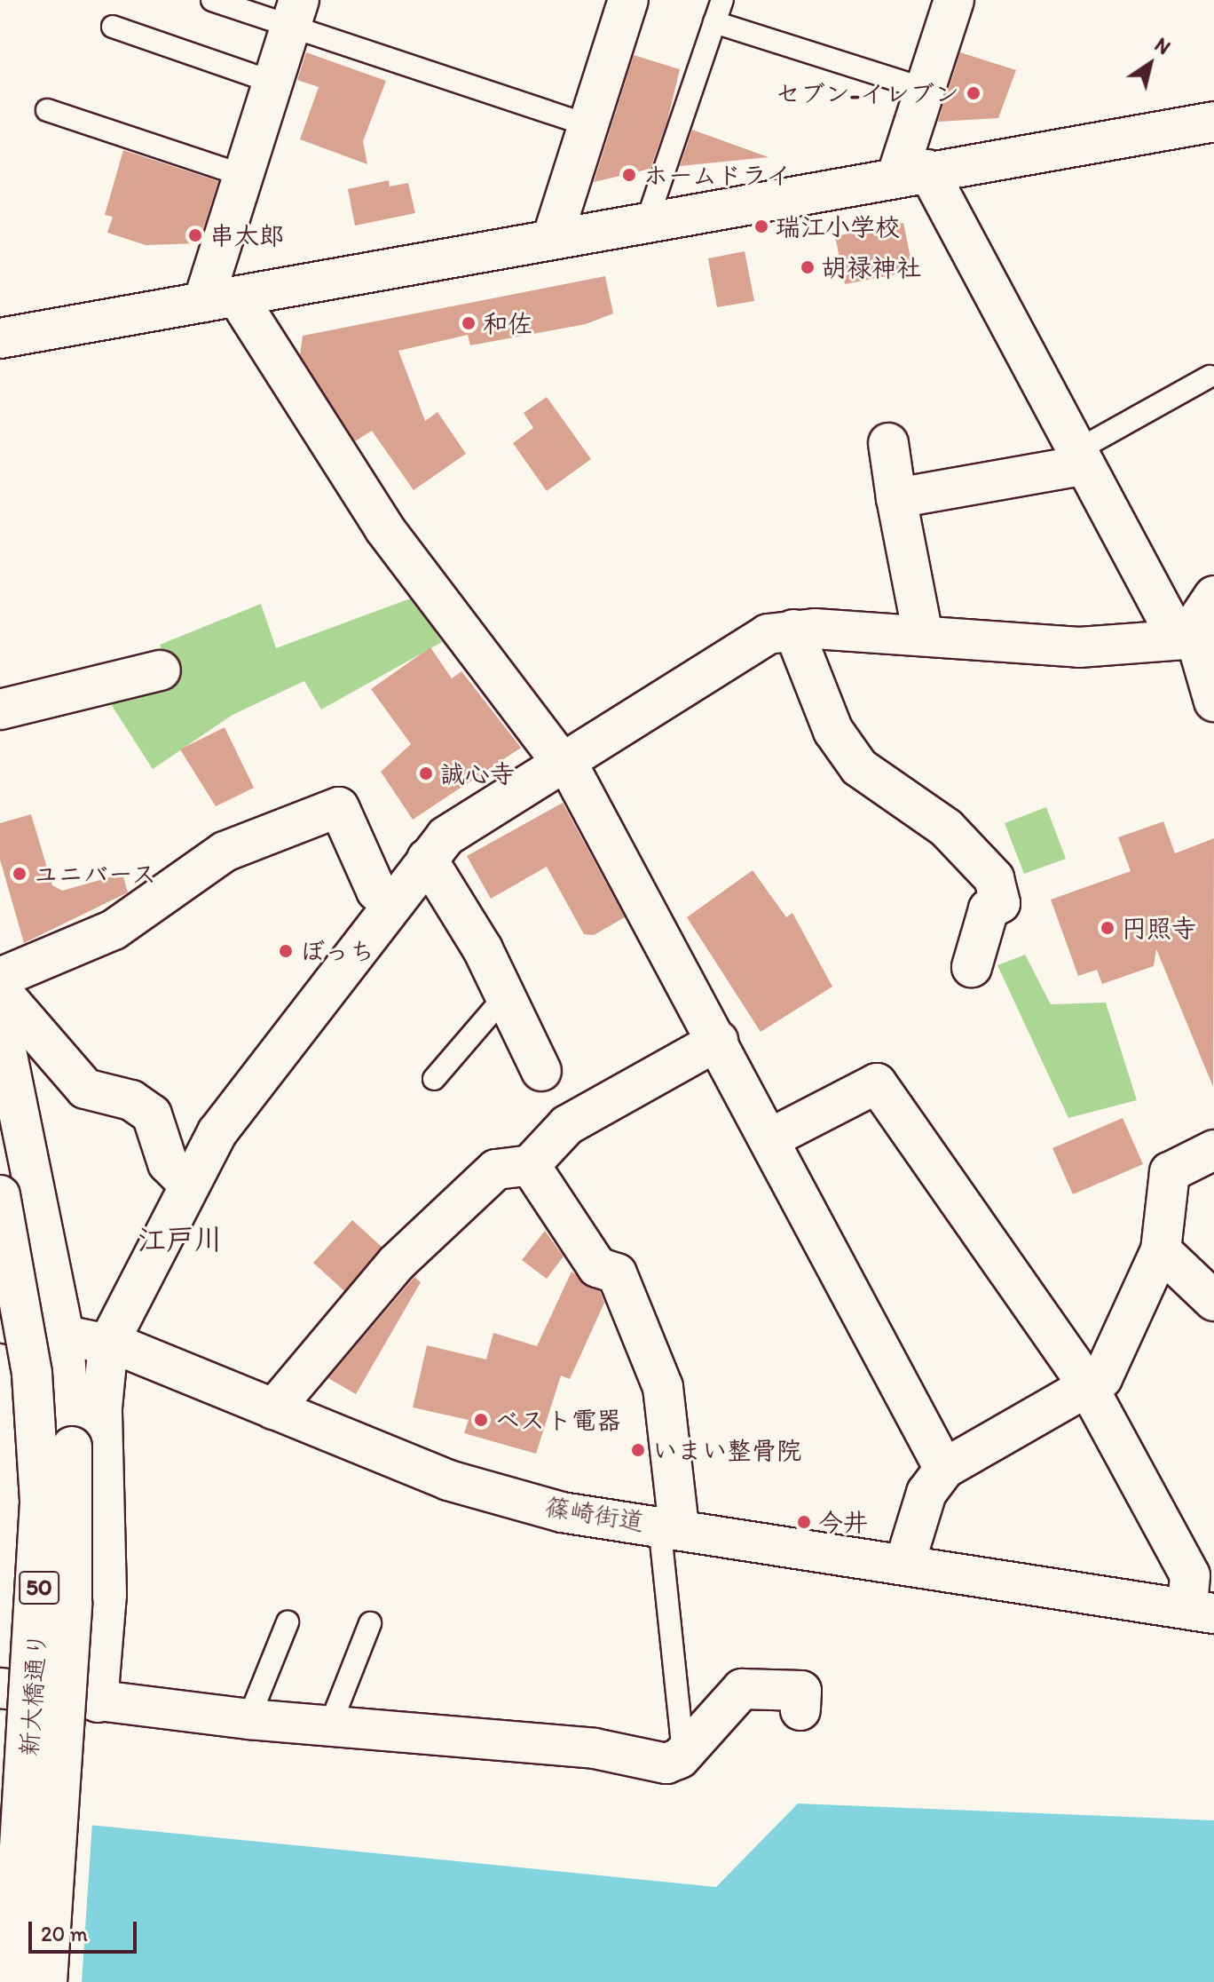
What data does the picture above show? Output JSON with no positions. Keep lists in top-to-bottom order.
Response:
{
  "streets": {
    "street": ["篠崎街道", "50", "新大橋通り"]
  },
  "crossings": [
    ["篠崎街道", "50"]
  ],
  "districts": ["江戸川"],
  "places": [
    "セブン-イレブン",
    "ホームドライ",
    "瑞江小学校",
    "串太郎",
    "胡禄神社",
    "和佐",
    "誠心寺",
    "ユニバース",
    "円照寺",
    "ぼっち",
    "ベスト電器",
    "いまい整骨院",
    "今井"
  ],
  "scale_bar": "20 m",
  "north": "top right"
}
